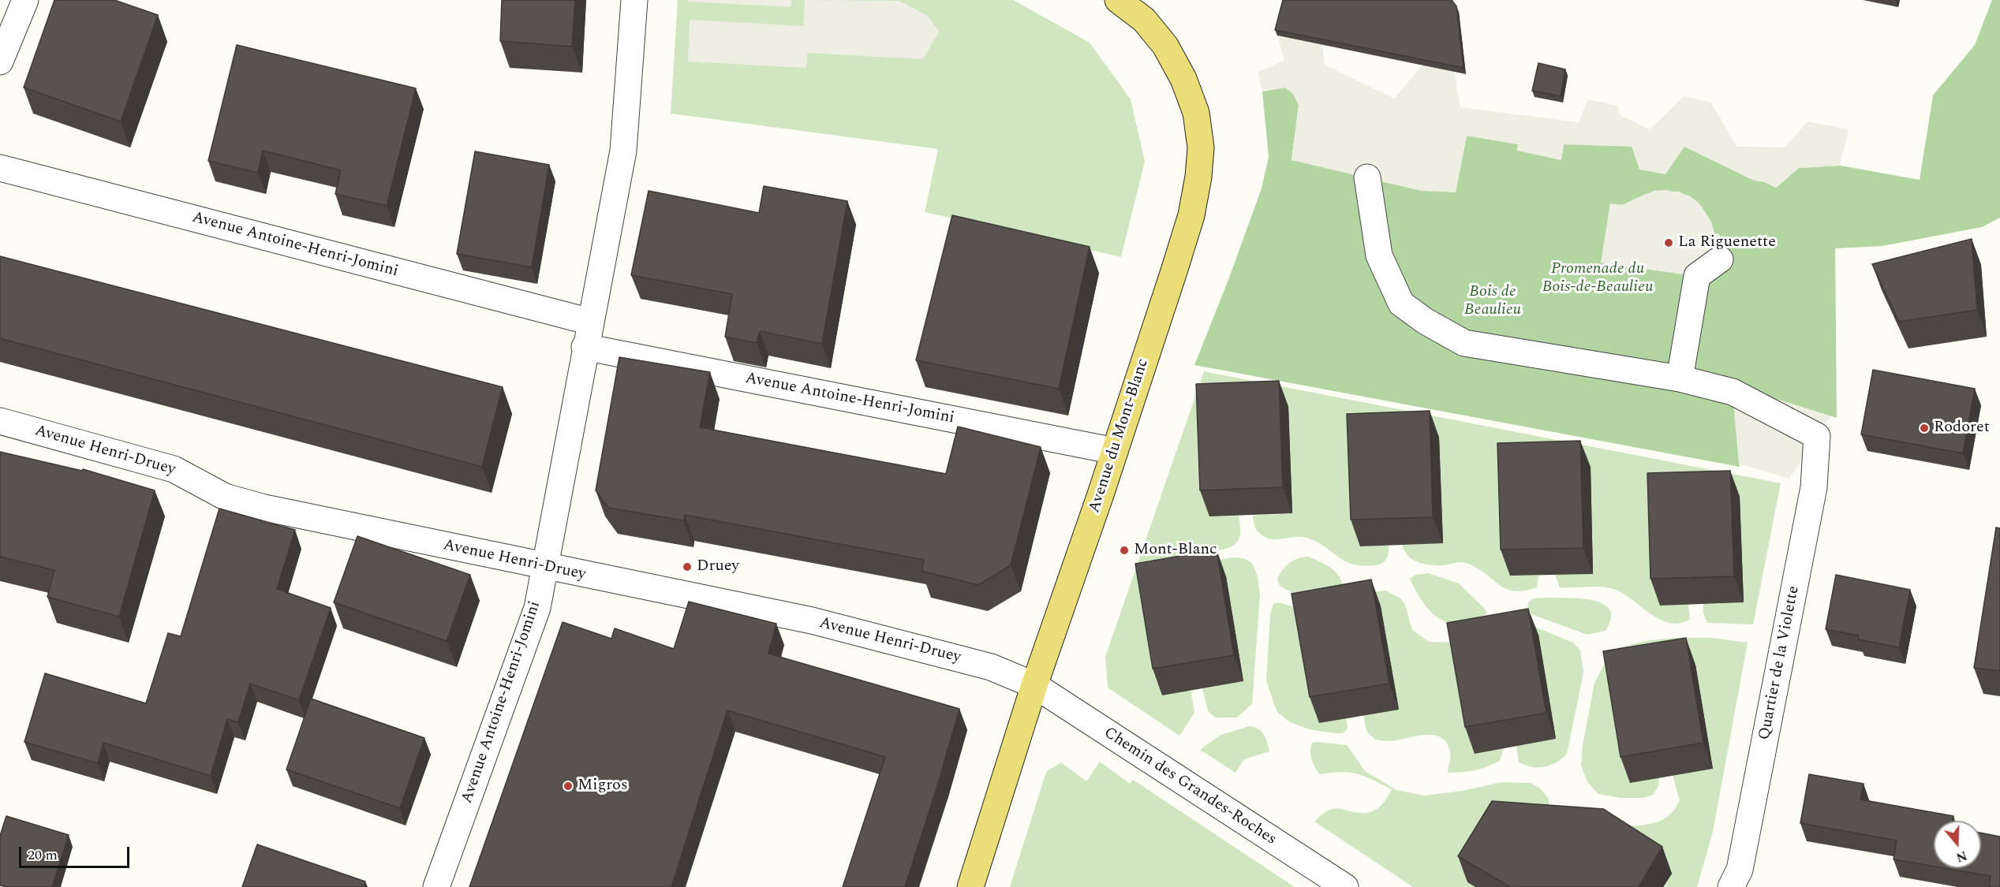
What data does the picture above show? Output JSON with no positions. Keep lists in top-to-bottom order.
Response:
{
  "streets": {
    "main road": ["Avenue du Mont-Blanc"],
    "street": [
      "Avenue Antoine-Henri-Jomini",
      "Avenue Henri-Druey",
      "Quartier de la Violette",
      "Chemin des Grandes-Roches"
    ]
  },
  "crossings": [
    ["Avenue Antoine-Henri-Jomini", "Avenue du Mont-Blanc"],
    ["Avenue Antoine-Henri-Jomini", "Avenue Henri-Druey"],
    ["Avenue du Mont-Blanc", "Avenue Henri-Druey"],
    ["Avenue du Mont-Blanc", "Chemin des Grandes-Roches"],
    ["Avenue Henri-Druey", "Chemin des Grandes-Roches"]
  ],
  "parks": ["Promenade du Bois-de-Beaulieu", "Bois de Beaulieu"],
  "places": [
    "La Riguenette",
    "Rodoret",
    "Mont-Blanc",
    "Druey",
    "Migros"
  ],
  "scale_bar": "20 m",
  "north": "bottom"
}
